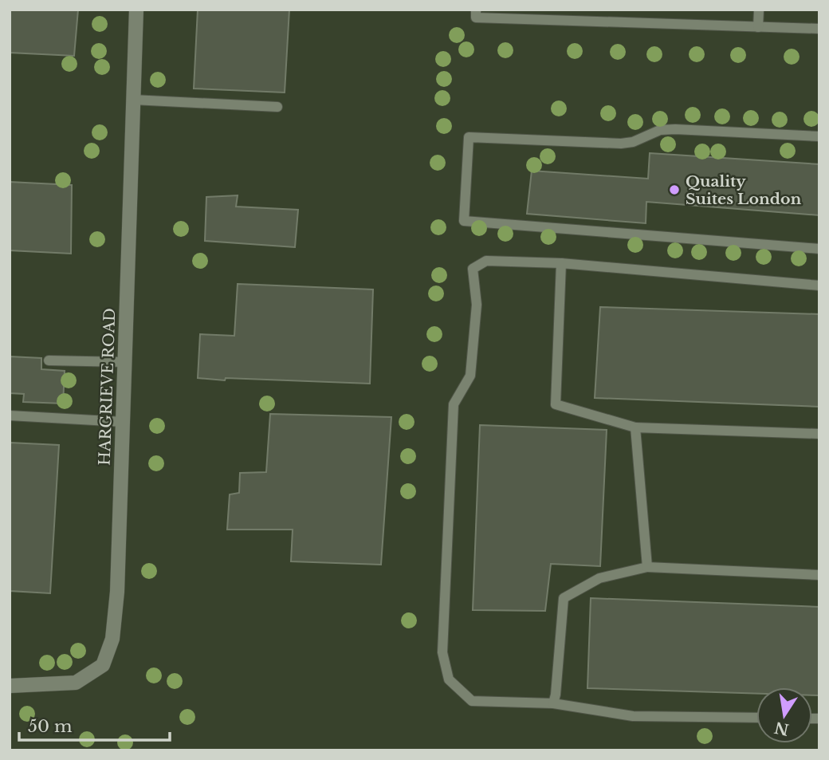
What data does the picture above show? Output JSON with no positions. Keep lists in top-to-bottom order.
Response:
{
  "streets": {
    "street": ["HARGRIEVE ROAD"]
  },
  "places": ["Quality Suites London"],
  "scale_bar": "50 m",
  "north": "bottom"
}
